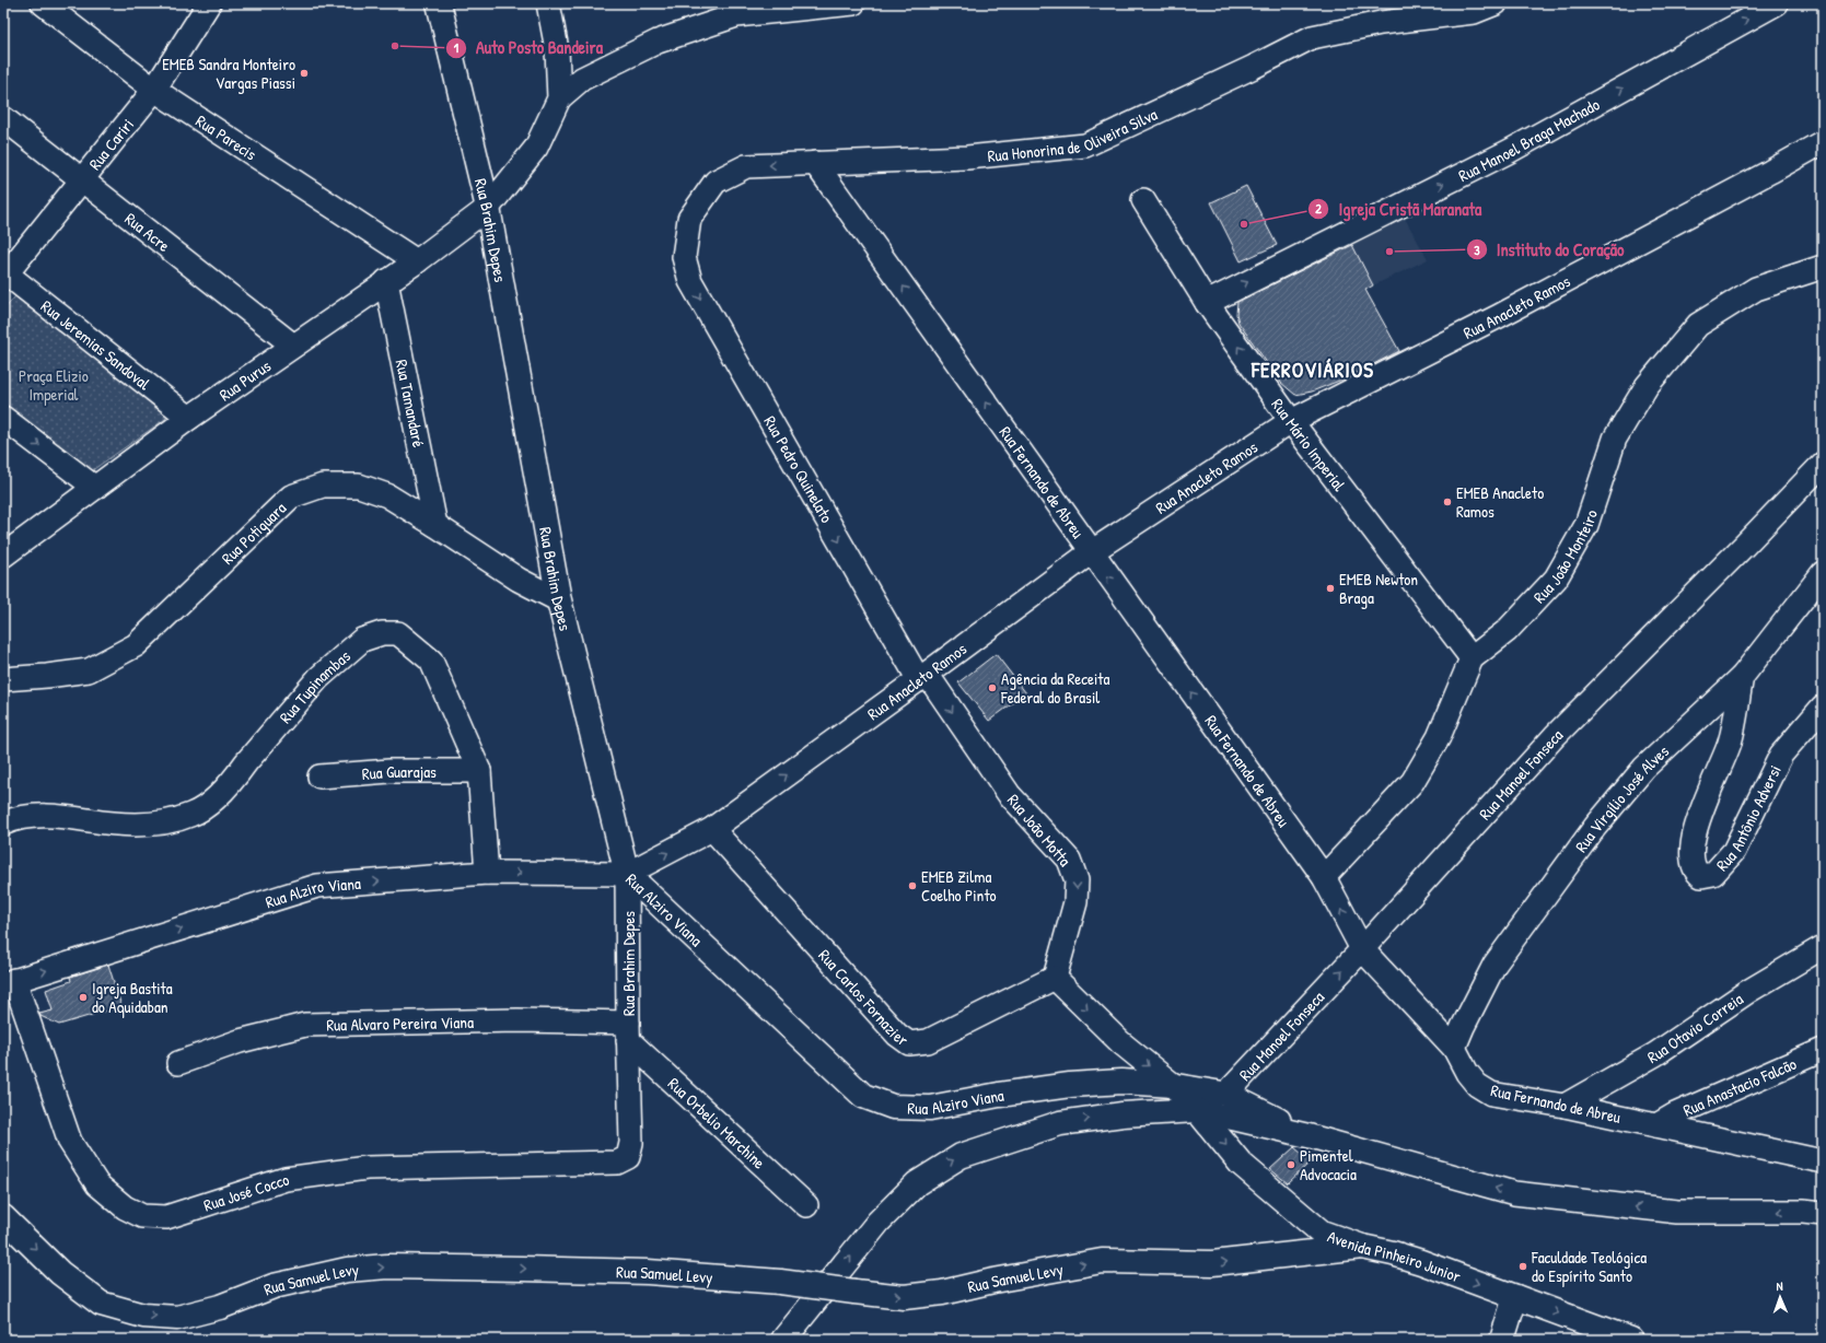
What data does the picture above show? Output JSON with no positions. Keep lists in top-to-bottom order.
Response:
{
  "streets": {
    "main road": [
      "Rua Brahim Depes",
      "Rua Alziro Viana",
      "Avenida Pinheiro Junior",
      "Rua Samuel Levy"
    ],
    "street": [
      "Rua Honorina de Oliveira Silva",
      "Rua Parecis",
      "Rua Manoel Braga Machado",
      "Rua Cariri",
      "Rua Acre",
      "Rua Anacleto Ramos",
      "Rua Jeremias Sandoval",
      "Rua Purus",
      "Rua Tamandaré",
      "Rua Mário Imperial",
      "Rua Pedro Quinelato",
      "Rua Fernando de Abreu",
      "Rua Potiguara",
      "Rua João Monteiro",
      "Rua Tupinambas",
      "Rua Guarajas",
      "Rua Manoel Fonseca",
      "Rua Virgílio José Alves",
      "Rua Antônio Adversi",
      "Rua João Motta",
      "Rua Carlos Fornazier",
      "Rua Alvaro Pereira Viana",
      "Rua Otavio Correia",
      "Rua Anastacio Falcão",
      "Rua Orbelio Marchine",
      "Rua José Cocco"
    ]
  },
  "crossings": [
    ["Rua Honorina de Oliveira Silva", "Rua Pedro Quinelato"],
    ["Rua Honorina de Oliveira Silva", "Rua Fernando de Abreu"],
    ["Rua Parecis", "Rua Cariri"],
    ["Rua Parecis", "Rua Purus"],
    ["Rua Manoel Braga Machado", "Rua Mário Imperial"],
    ["Rua Cariri", "Rua Acre"],
    ["Rua Cariri", "Rua Jeremias Sandoval"],
    ["Rua Brahim Depes", "Rua Anacleto Ramos"],
    ["Rua Brahim Depes", "Rua Purus"],
    ["Rua Brahim Depes", "Rua Potiguara"],
    ["Rua Brahim Depes", "Rua Alziro Viana"],
    ["Rua Brahim Depes", "Rua Alvaro Pereira Viana"],
    ["Rua Brahim Depes", "Rua Orbelio Marchine"],
    ["Rua Brahim Depes", "Rua José Cocco"],
    ["Rua Acre", "Rua Purus"],
    ["Rua Anacleto Ramos", "Rua Mário Imperial"],
    ["Rua Anacleto Ramos", "Rua Pedro Quinelato"],
    ["Rua Anacleto Ramos", "Rua Fernando de Abreu"],
    ["Rua Anacleto Ramos", "Rua João Motta"],
    ["Rua Anacleto Ramos", "Rua Alziro Viana"],
    ["Rua Anacleto Ramos", "Rua Carlos Fornazier"],
    ["Rua Jeremias Sandoval", "Rua Purus"],
    ["Rua Purus", "Rua Tamandaré"],
    ["Rua Tamandaré", "Rua Potiguara"],
    ["Rua Mário Imperial", "Rua João Monteiro"],
    ["Rua Pedro Quinelato", "Rua João Motta"],
    ["Rua Fernando de Abreu", "Rua João Monteiro"],
    ["Rua Fernando de Abreu", "Rua Manoel Fonseca"],
    ["Rua Fernando de Abreu", "Rua Virgílio José Alves"],
    ["Rua Fernando de Abreu", "Rua Otavio Correia"],
    ["Rua Fernando de Abreu", "Rua Anastacio Falcão"],
    ["Rua Tupinambas", "Rua Guarajas"],
    ["Rua Tupinambas", "Rua Alziro Viana"],
    ["Rua Virgílio José Alves", "Rua Antônio Adversi"],
    ["Rua João Motta", "Rua Carlos Fornazier"],
    ["Rua Alziro Viana", "Rua José Cocco"],
    ["Rua Alziro Viana", "Avenida Pinheiro Junior"],
    ["Rua Alvaro Pereira Viana", "Rua Orbelio Marchine"],
    ["Avenida Pinheiro Junior", "Rua Samuel Levy"]
  ],
  "one_way": [
    "Rua Manoel Braga Machado",
    "Rua Pedro Quinelato",
    "Rua Fernando de Abreu",
    "Rua João Motta",
    "Rua Alziro Viana",
    "Avenida Pinheiro Junior",
    "Rua Samuel Levy"
  ],
  "districts": ["FERROVIÁRIOS"],
  "parks": ["Praça Elizio Imperial"],
  "places": [
    "Auto Posto Bandeira",
    "EMEB Sandra Monteiro Vargas Piassi",
    "Igreja Cristã Maranata",
    "Instituto do Coração",
    "EMEB Anacleto Ramos",
    "EMEB Newton Braga",
    "Agência da Receita Federal do Brasil",
    "EMEB Zilma Coelho Pinto",
    "Igreja Bastita do Aquidaban",
    "Pimentel Advocacia",
    "Faculdade Teológica do Espírito Santo"
  ],
  "north": "top"
}
